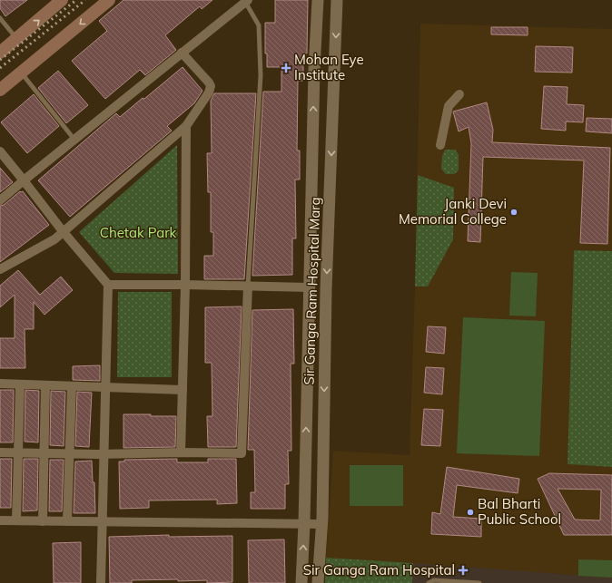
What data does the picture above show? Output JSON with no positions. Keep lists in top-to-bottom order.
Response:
{
  "streets": {
    "street": ["Sir Ganga Ram Hospital Marg"]
  },
  "parks": ["Chetak Park"],
  "places": {
    "health": ["Mohan Eye Institute", "Sir Ganga Ram Hospital"],
    "other": ["Janki Devi Memorial College", "Bal Bharti Public School"]
  }
}
